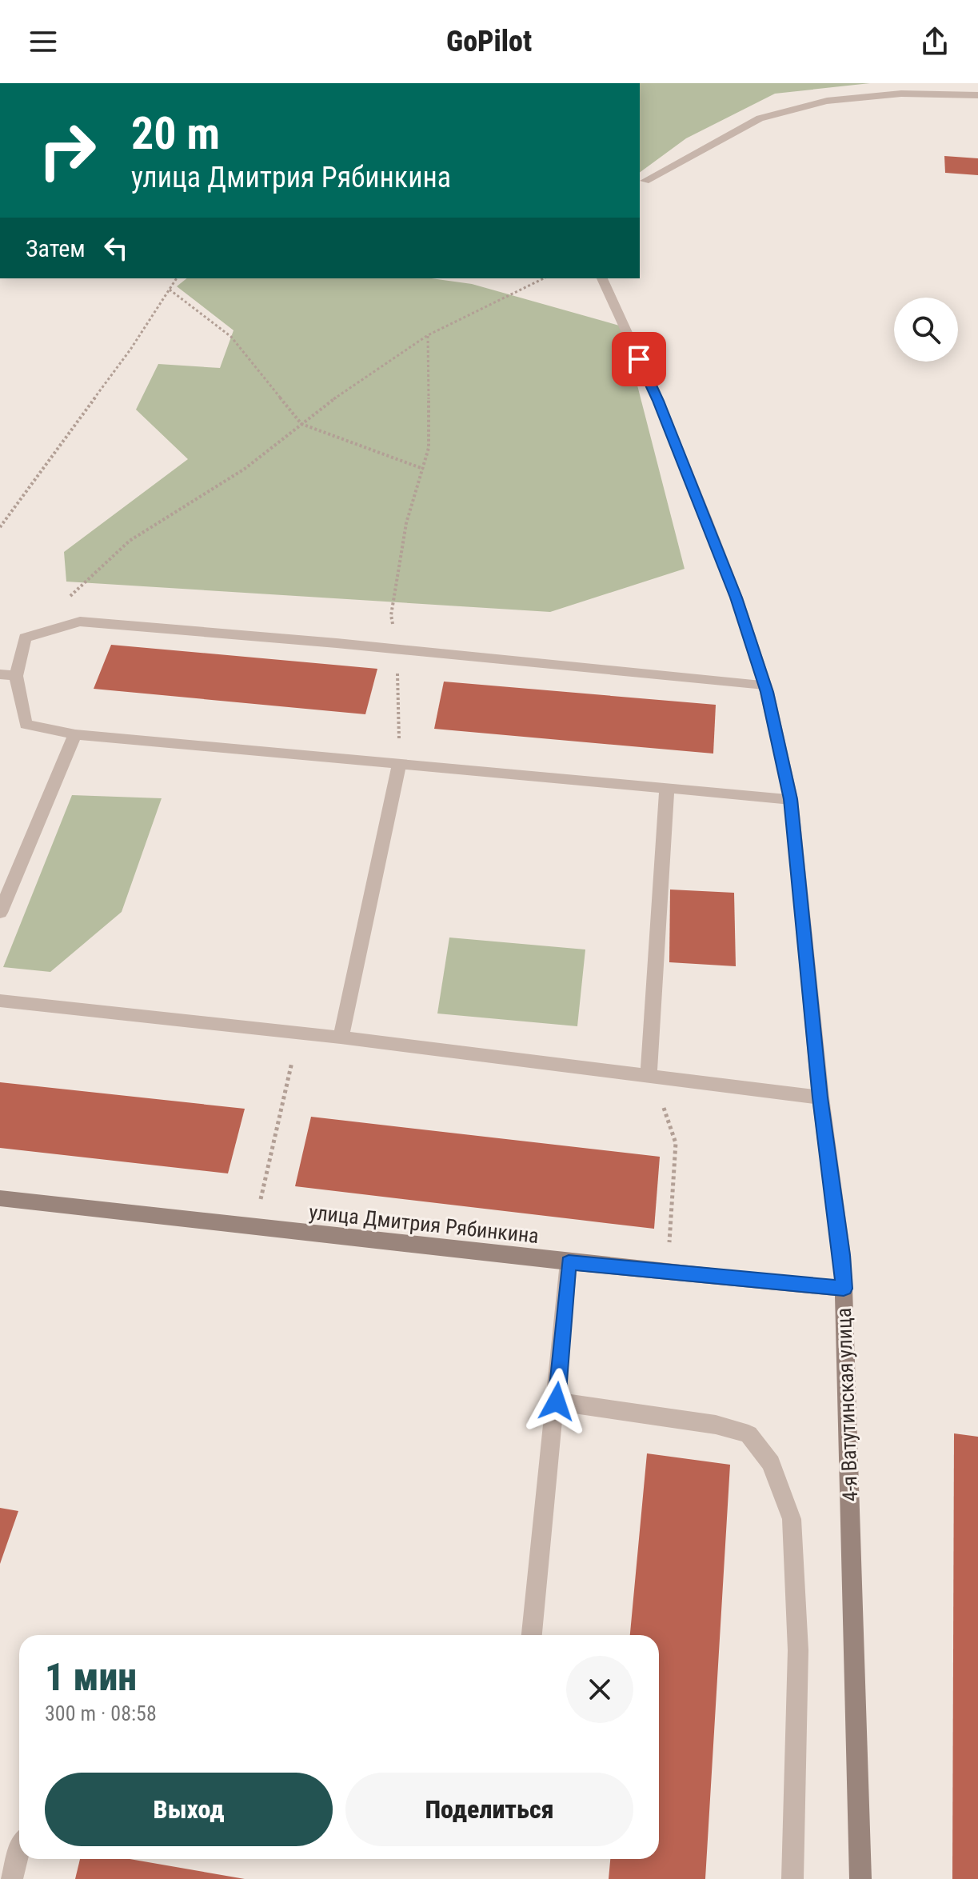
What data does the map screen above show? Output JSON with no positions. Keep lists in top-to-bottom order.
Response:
{
  "streets": {
    "street": ["улица Дмитрия Рябинкина", "4-я Ватутинская улица"]
  },
  "crossings": [
    ["улица Дмитрия Рябинкина", "4-я Ватутинская улица"]
  ],
  "page": {
    "header": "GoPilot",
    "turn": ["20 m", "улица Дмитрия Рябинкина"],
    "then": "Затем",
    "heading": ["1 мин", "300 m · 08:58"],
    "buttons": ["Выход", "Поделиться"]
  }
}
